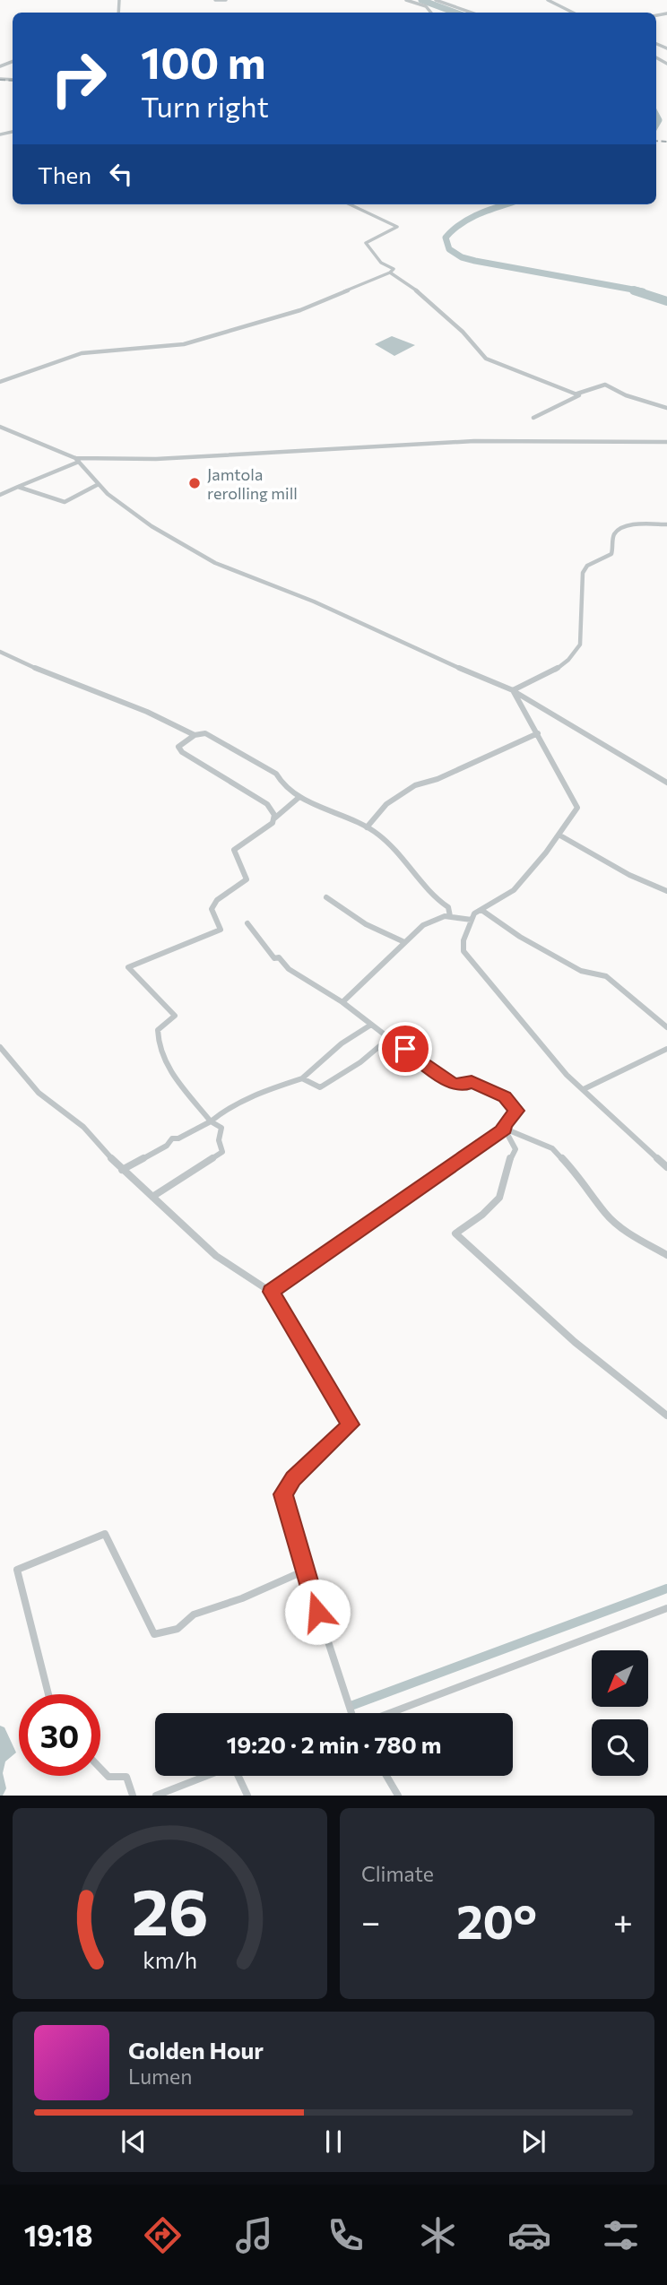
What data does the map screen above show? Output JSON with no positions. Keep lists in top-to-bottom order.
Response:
{
  "places": ["Jamtola rerolling mill"],
  "north": "bottom left",
  "page": {
    "turn": ["100 m", "Turn right"],
    "then": "Then",
    "limit": "30",
    "trip": "19:20 · 2 min · 780 m",
    "tile": "Climate",
    "heat": ["−", "20°", "+"],
    "song": ["Golden Hour", "Lumen"],
    "tabs": "19:18",
    "gauge": ["26", "km/h"]
  }
}
